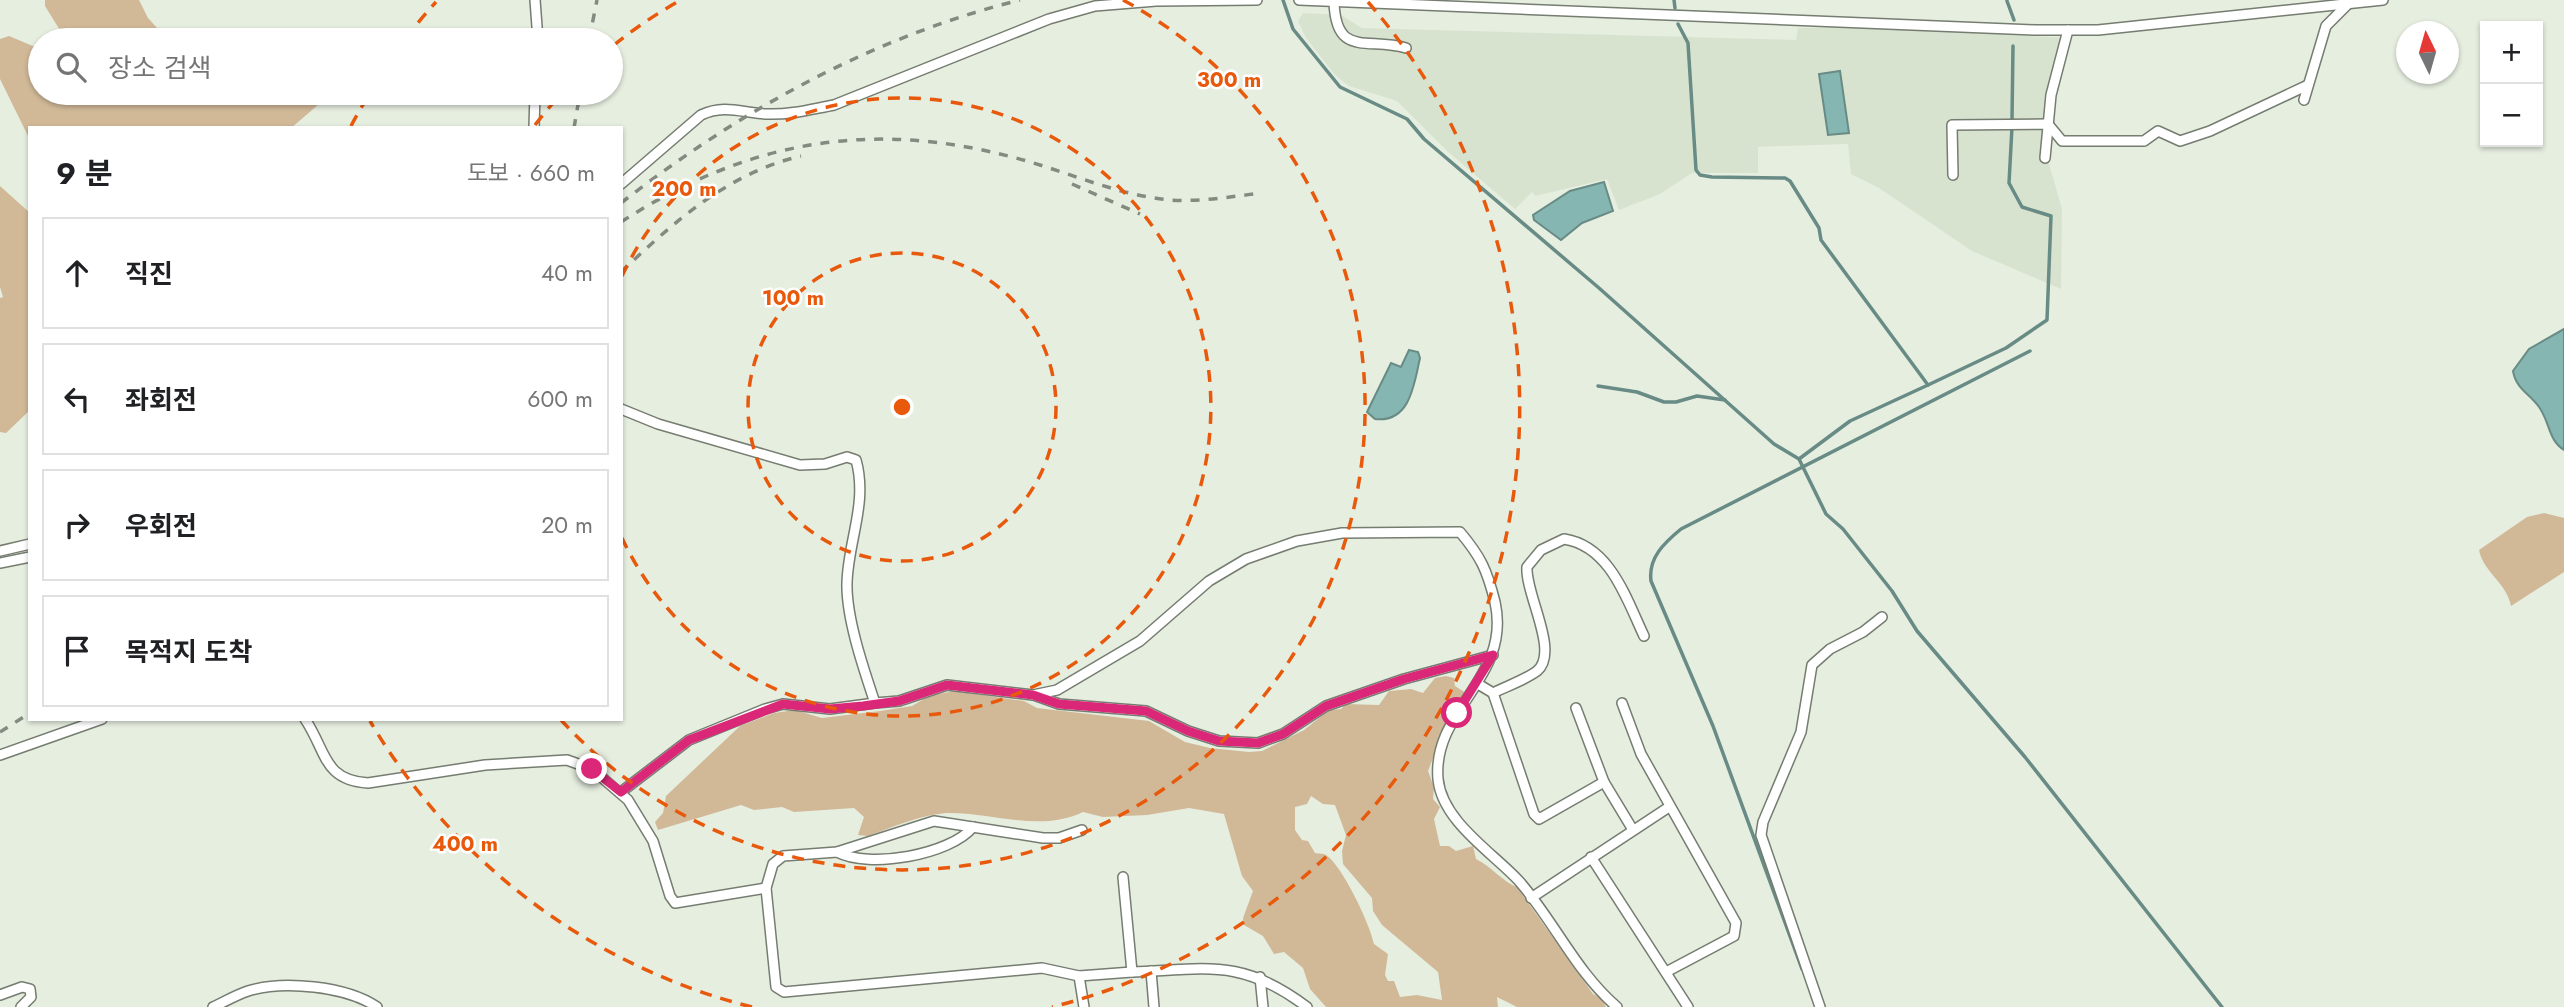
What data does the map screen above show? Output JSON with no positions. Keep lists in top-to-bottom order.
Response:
{
  "north": "top",
  "page": {
    "map_buttons": ["+", "−"],
    "search": "장소 검색",
    "heading": ["9 분", "도보 · 660 m"],
    "list": [
      ["직진", "40 m"],
      ["좌회전", "600 m"],
      ["우회전", "20 m"],
      "목적지 도착"
    ]
  },
  "rings": [
    "300 m",
    "200 m",
    "100 m",
    "400 m"
  ]
}
